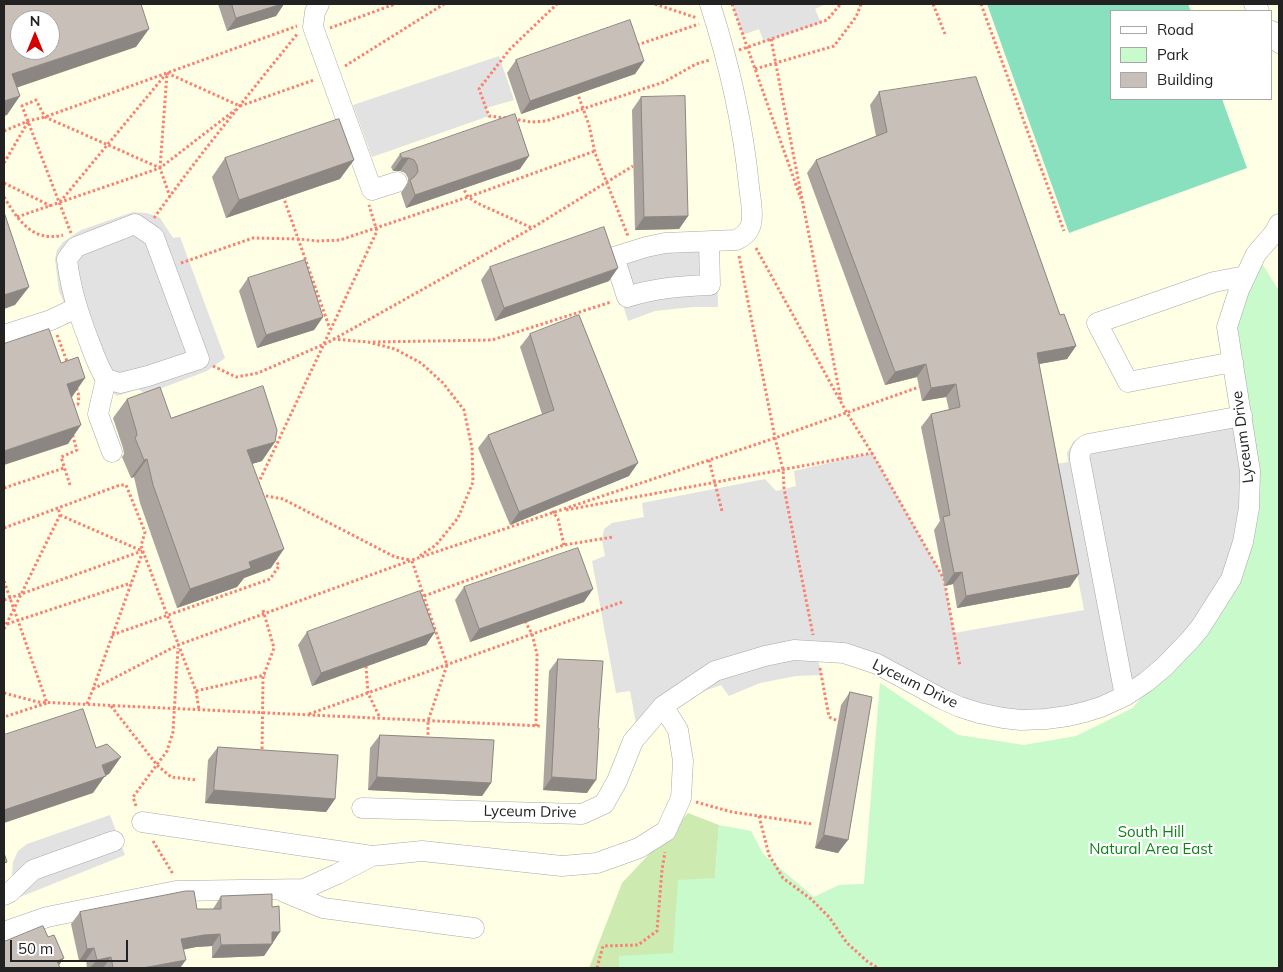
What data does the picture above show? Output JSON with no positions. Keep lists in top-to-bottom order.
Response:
{
  "streets": {
    "street": ["Lyceum Drive"]
  },
  "parks": ["South Hill Natural Area East"],
  "legend": ["Road", "Park", "Building"],
  "scale_bar": "50 m",
  "north": "top"
}
